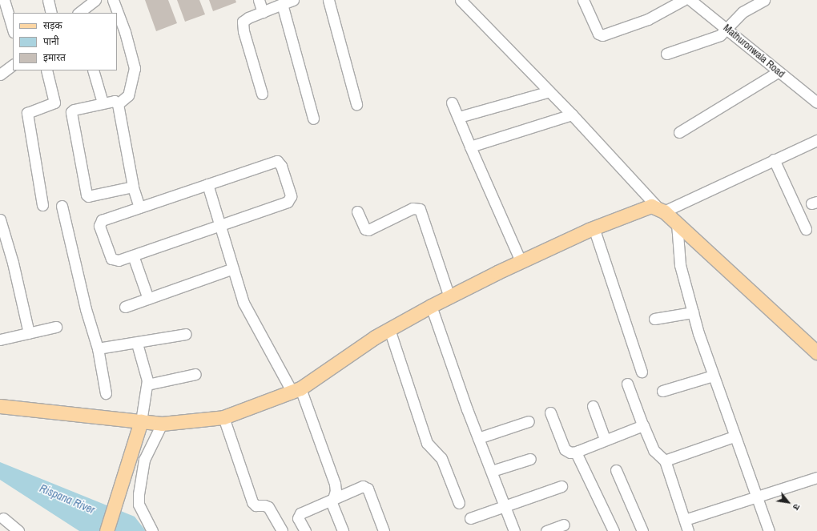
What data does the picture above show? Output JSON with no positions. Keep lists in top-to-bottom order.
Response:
{
  "streets": {
    "street": ["Mathuronwala Road"]
  },
  "water": ["Rispana River"],
  "legend": ["सड़क", "पानी", "इमारत"],
  "north": "bottom right"
}
